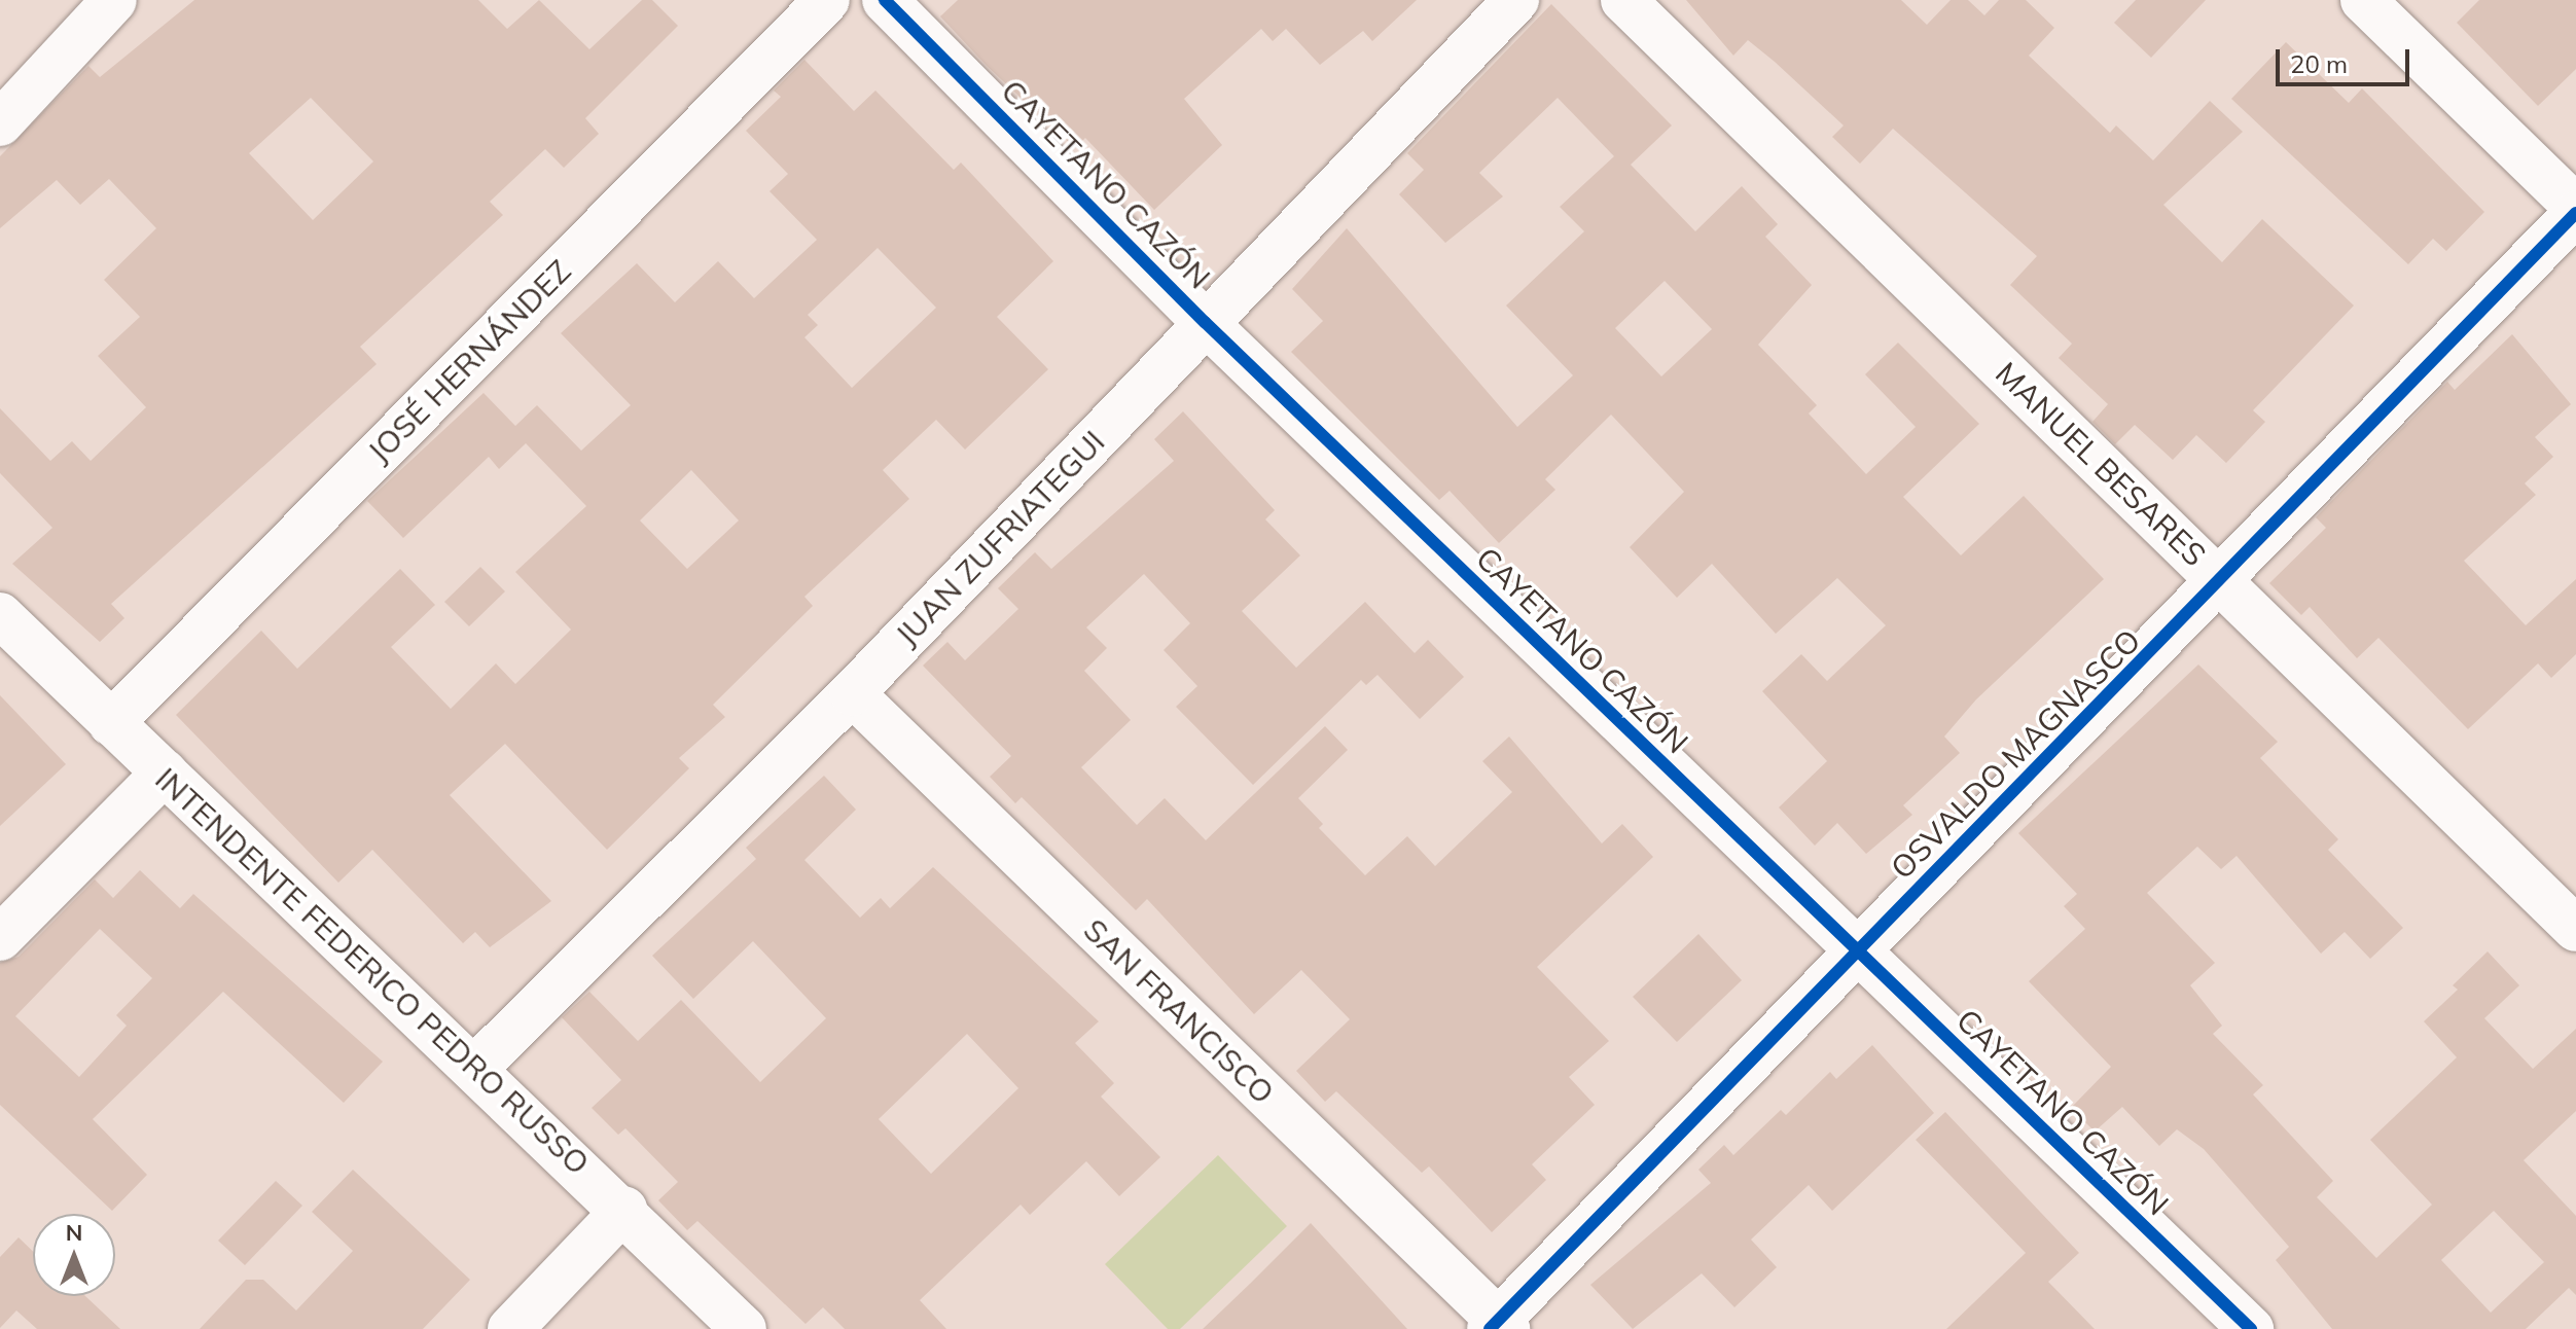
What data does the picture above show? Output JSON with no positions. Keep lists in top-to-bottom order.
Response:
{
  "streets": {
    "street": [
      "CAYETANO CAZÓN",
      "JOSÉ HERNÁNDEZ",
      "MANUEL BESARES",
      "JUAN ZUFRIATEGUI",
      "OSVALDO MAGNASCO",
      "INTENDENTE FEDERICO PEDRO RUSSO",
      "SAN FRANCISCO"
    ]
  },
  "crossings": [
    ["CAYETANO CAZÓN", "JUAN ZUFRIATEGUI"],
    ["CAYETANO CAZÓN", "OSVALDO MAGNASCO"],
    ["JOSÉ HERNÁNDEZ", "INTENDENTE FEDERICO PEDRO RUSSO"],
    ["MANUEL BESARES", "OSVALDO MAGNASCO"],
    ["JUAN ZUFRIATEGUI", "INTENDENTE FEDERICO PEDRO RUSSO"],
    ["JUAN ZUFRIATEGUI", "SAN FRANCISCO"],
    ["OSVALDO MAGNASCO", "SAN FRANCISCO"]
  ],
  "scale_bar": "20 m",
  "north": "top"
}
